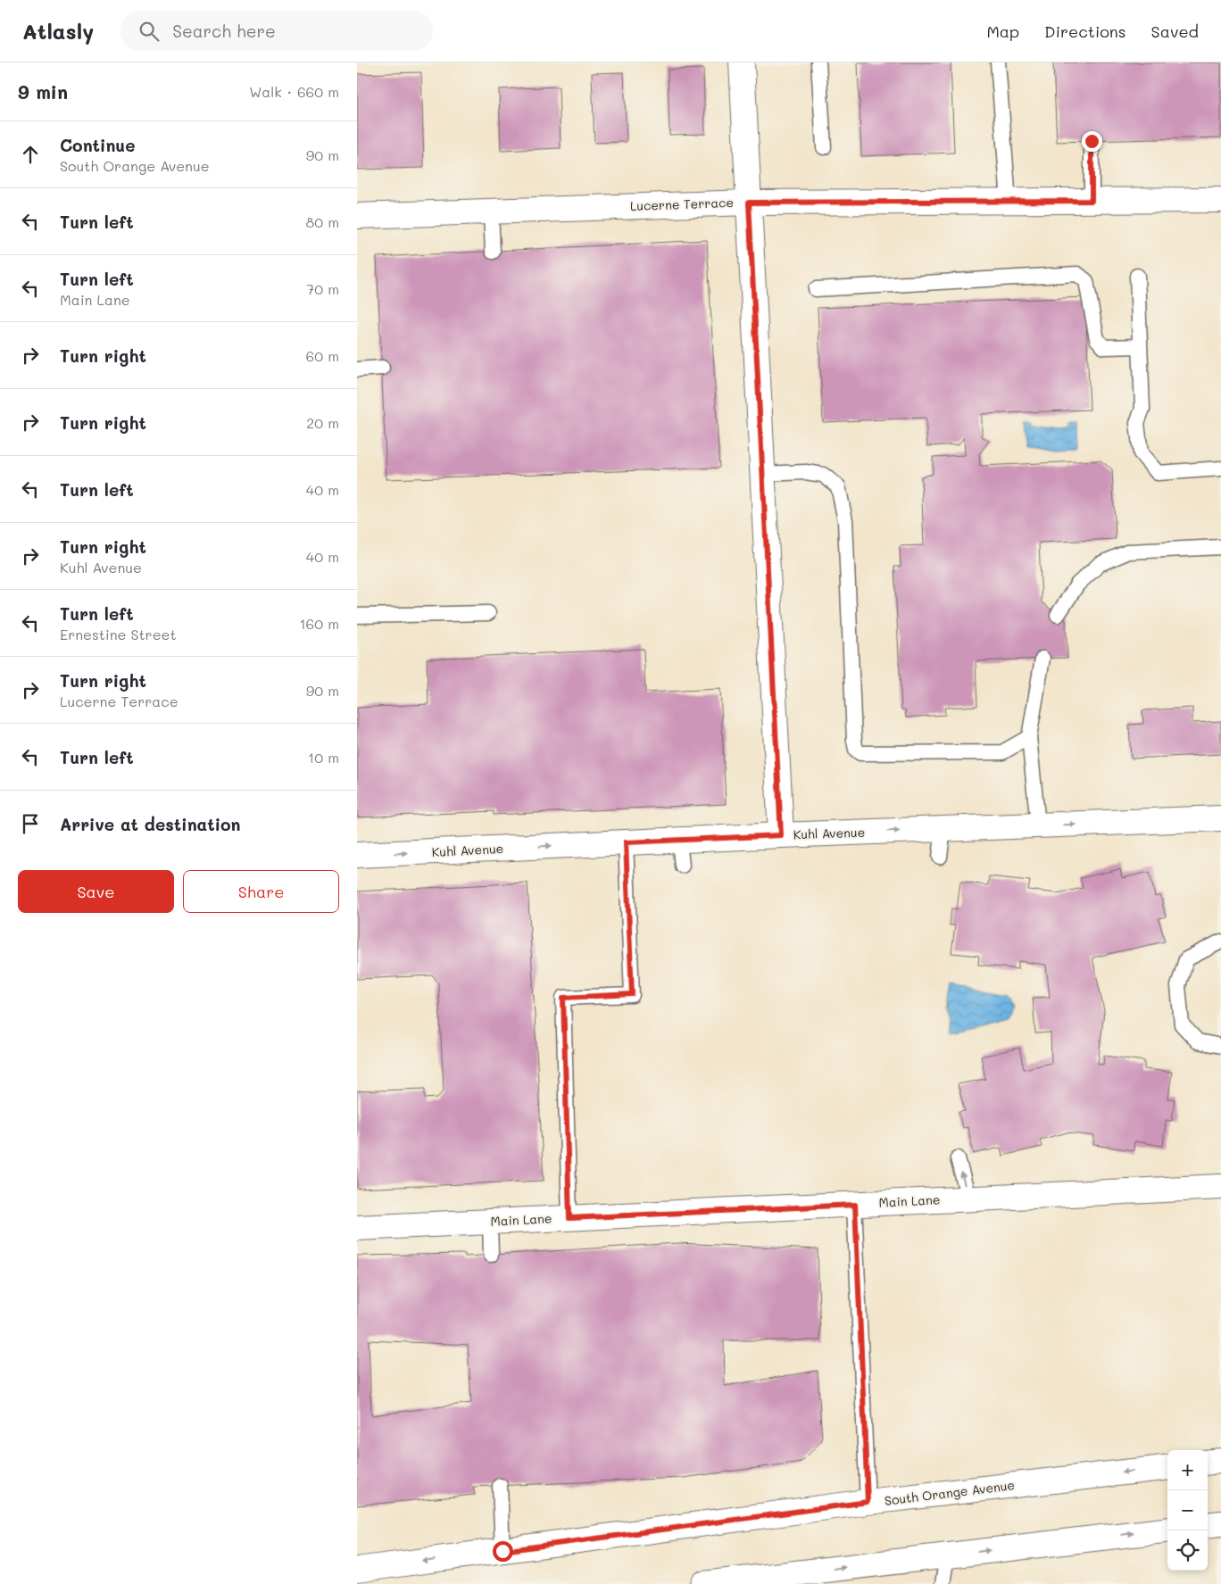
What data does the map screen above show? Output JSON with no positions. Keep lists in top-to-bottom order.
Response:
{
  "streets": {
    "street": [
      "Lucerne Terrace",
      "Kuhl Avenue",
      "Main Lane",
      "South Orange Avenue"
    ]
  },
  "one_way": ["Kuhl Avenue"],
  "page": {
    "header": "Atlasly",
    "search": "Search here",
    "nav": ["Map", "Directions", "Saved"],
    "heading": ["9 min", "Walk · 660 m"],
    "list": [
      ["Continue", "South Orange Avenue", "90 m"],
      ["Turn left", "80 m"],
      ["Turn left", "Main Lane", "70 m"],
      ["Turn right", "60 m"],
      ["Turn right", "20 m"],
      ["Turn left", "40 m"],
      ["Turn right", "Kuhl Avenue", "40 m"],
      ["Turn left", "Ernestine Street", "160 m"],
      ["Turn right", "Lucerne Terrace", "90 m"],
      ["Turn left", "10 m"],
      "Arrive at destination"
    ],
    "buttons": ["Save", "Share"],
    "map_buttons": ["+", "−"]
  }
}
